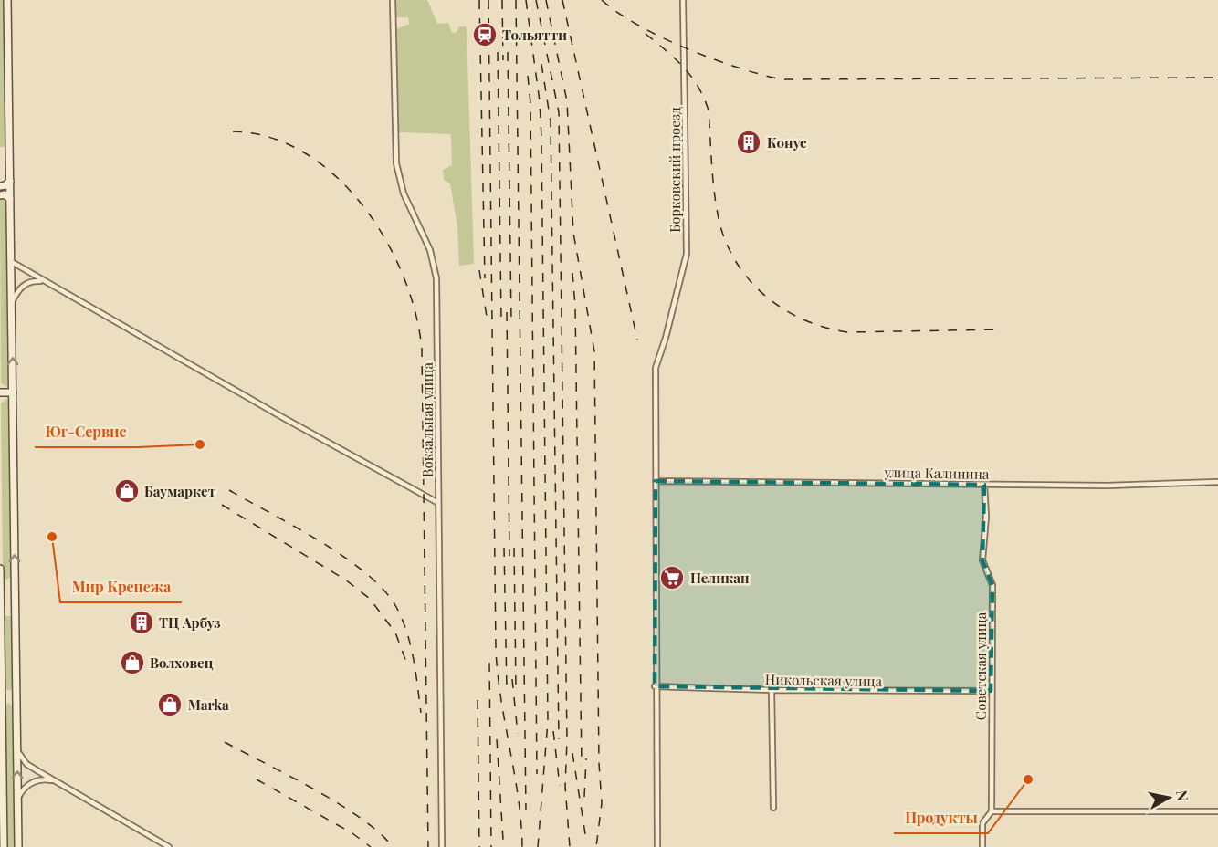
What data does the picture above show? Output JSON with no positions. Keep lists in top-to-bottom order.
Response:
{
  "streets": {
    "street": [
      "Борковский проезд",
      "Вокзальная улица",
      "улица Калинина",
      "Советская улица",
      "Никольская улица"
    ]
  },
  "crossings": [
    ["Борковский проезд", "улица Калинина"],
    ["улица Калинина", "Советская улица"],
    ["Советская улица", "Никольская улица"]
  ],
  "places": {
    "station": ["Тольятти"],
    "building": ["Конус", "ТЦ Арбуз"],
    "other": ["Юг-Сервис", "Мир Крепежа", "Продукты"],
    "shop": ["Баумаркет", "Волховец", "Marka"],
    "supermarket": ["Пеликан"]
  },
  "north": "right"
}
